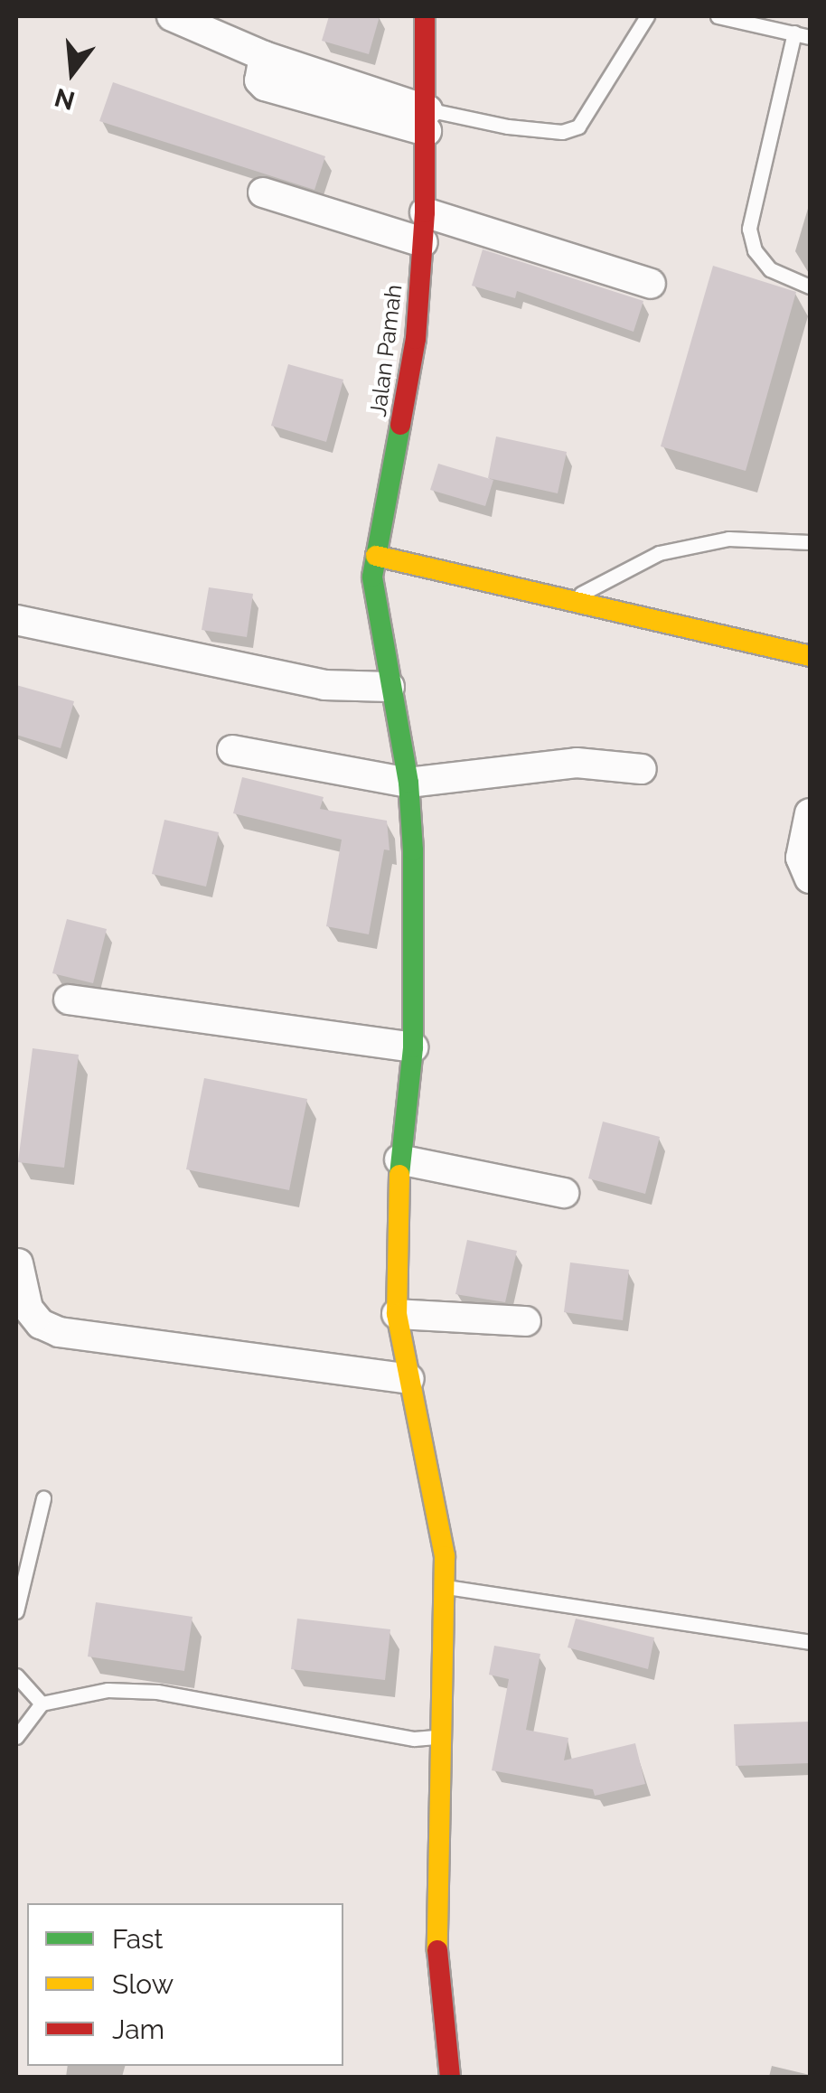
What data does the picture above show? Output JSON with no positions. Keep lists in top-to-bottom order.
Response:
{
  "streets": {
    "street": ["Jalan Pamah"]
  },
  "legend": ["Fast", "Slow", "Jam"],
  "north": "bottom"
}
